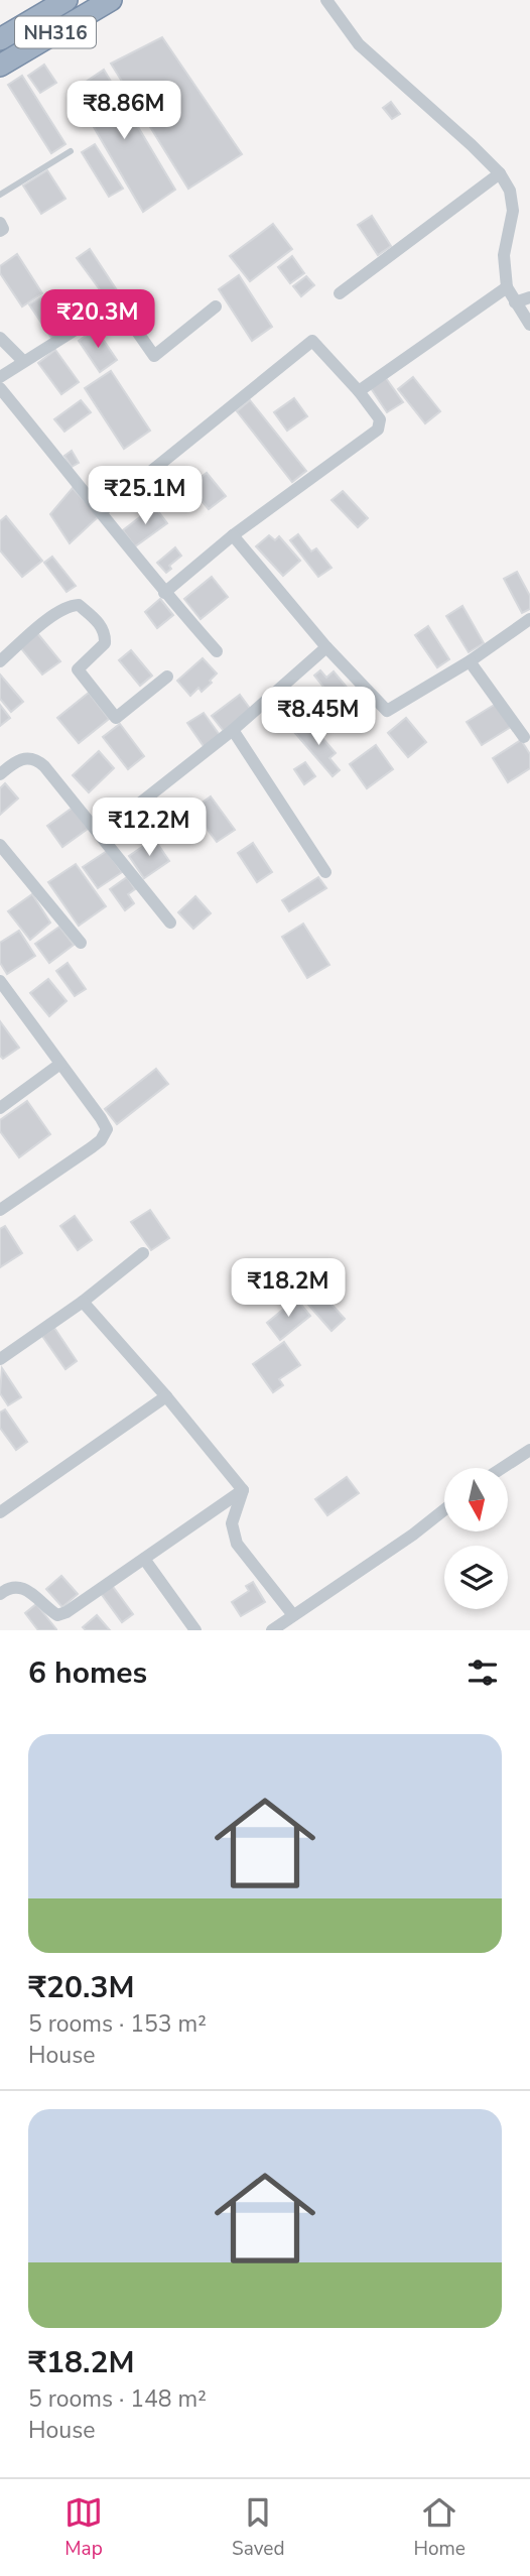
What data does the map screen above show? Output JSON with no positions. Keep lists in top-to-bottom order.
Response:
{
  "streets": {
    "highway": ["NH316"]
  },
  "north": "bottom",
  "page": {
    "price": [
      "₹8.86M",
      "₹20.3M",
      "₹25.1M",
      "₹8.45M",
      "₹12.2M",
      "₹18.2M"
    ],
    "heading": "6 homes",
    "list": [
      {
        "name": "₹20.3M",
        "note": "5 rooms · 153 m² · House"
      },
      {
        "name": "₹18.2M",
        "note": "5 rooms · 148 m² · House"
      }
    ],
    "tabs": ["Map", "Saved", "Home"]
  }
}
